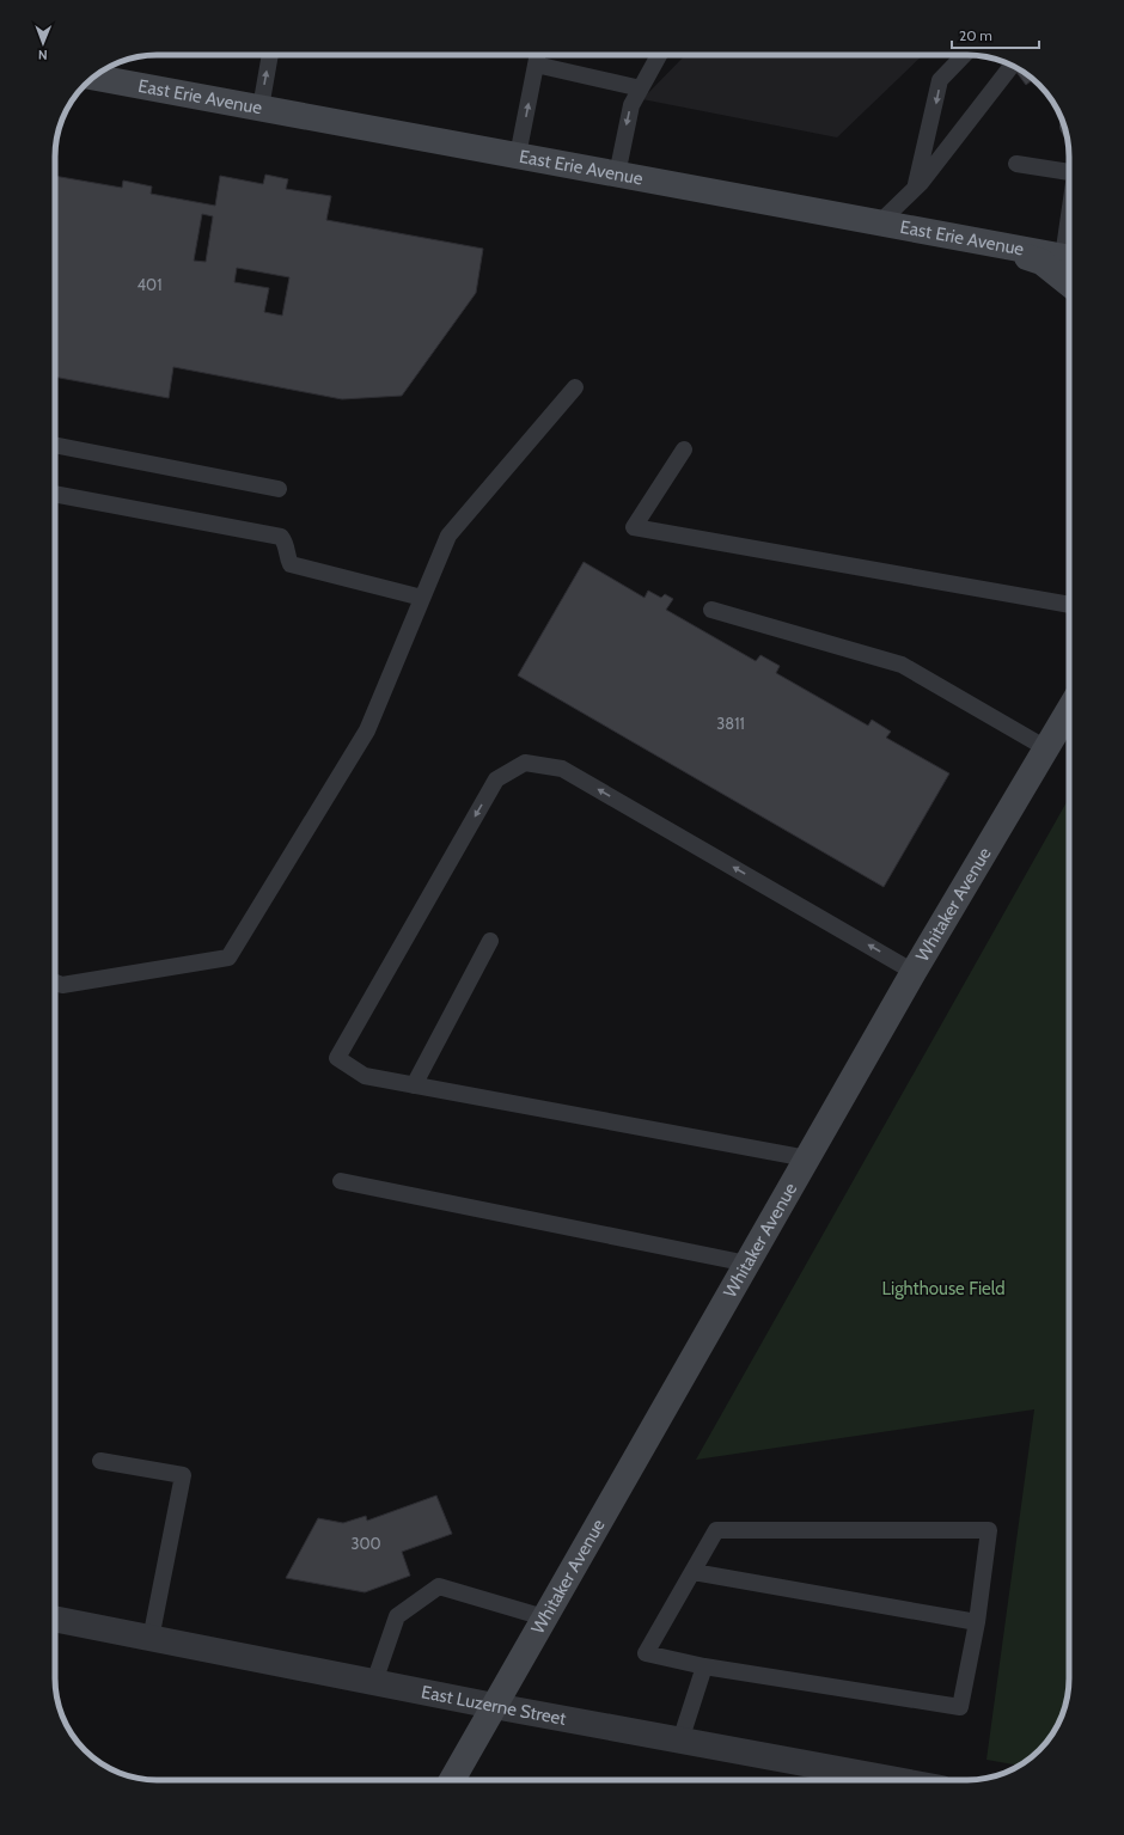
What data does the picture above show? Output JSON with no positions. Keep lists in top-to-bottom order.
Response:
{
  "streets": {
    "main road": ["East Erie Avenue", "Whitaker Avenue"],
    "street": ["East Luzerne Street"]
  },
  "crossings": [
    ["Whitaker Avenue", "East Luzerne Street"]
  ],
  "parks": ["Lighthouse Field"],
  "house_numbers": ["401", "3811", "300"],
  "scale_bar": "20 m",
  "north": "bottom"
}
